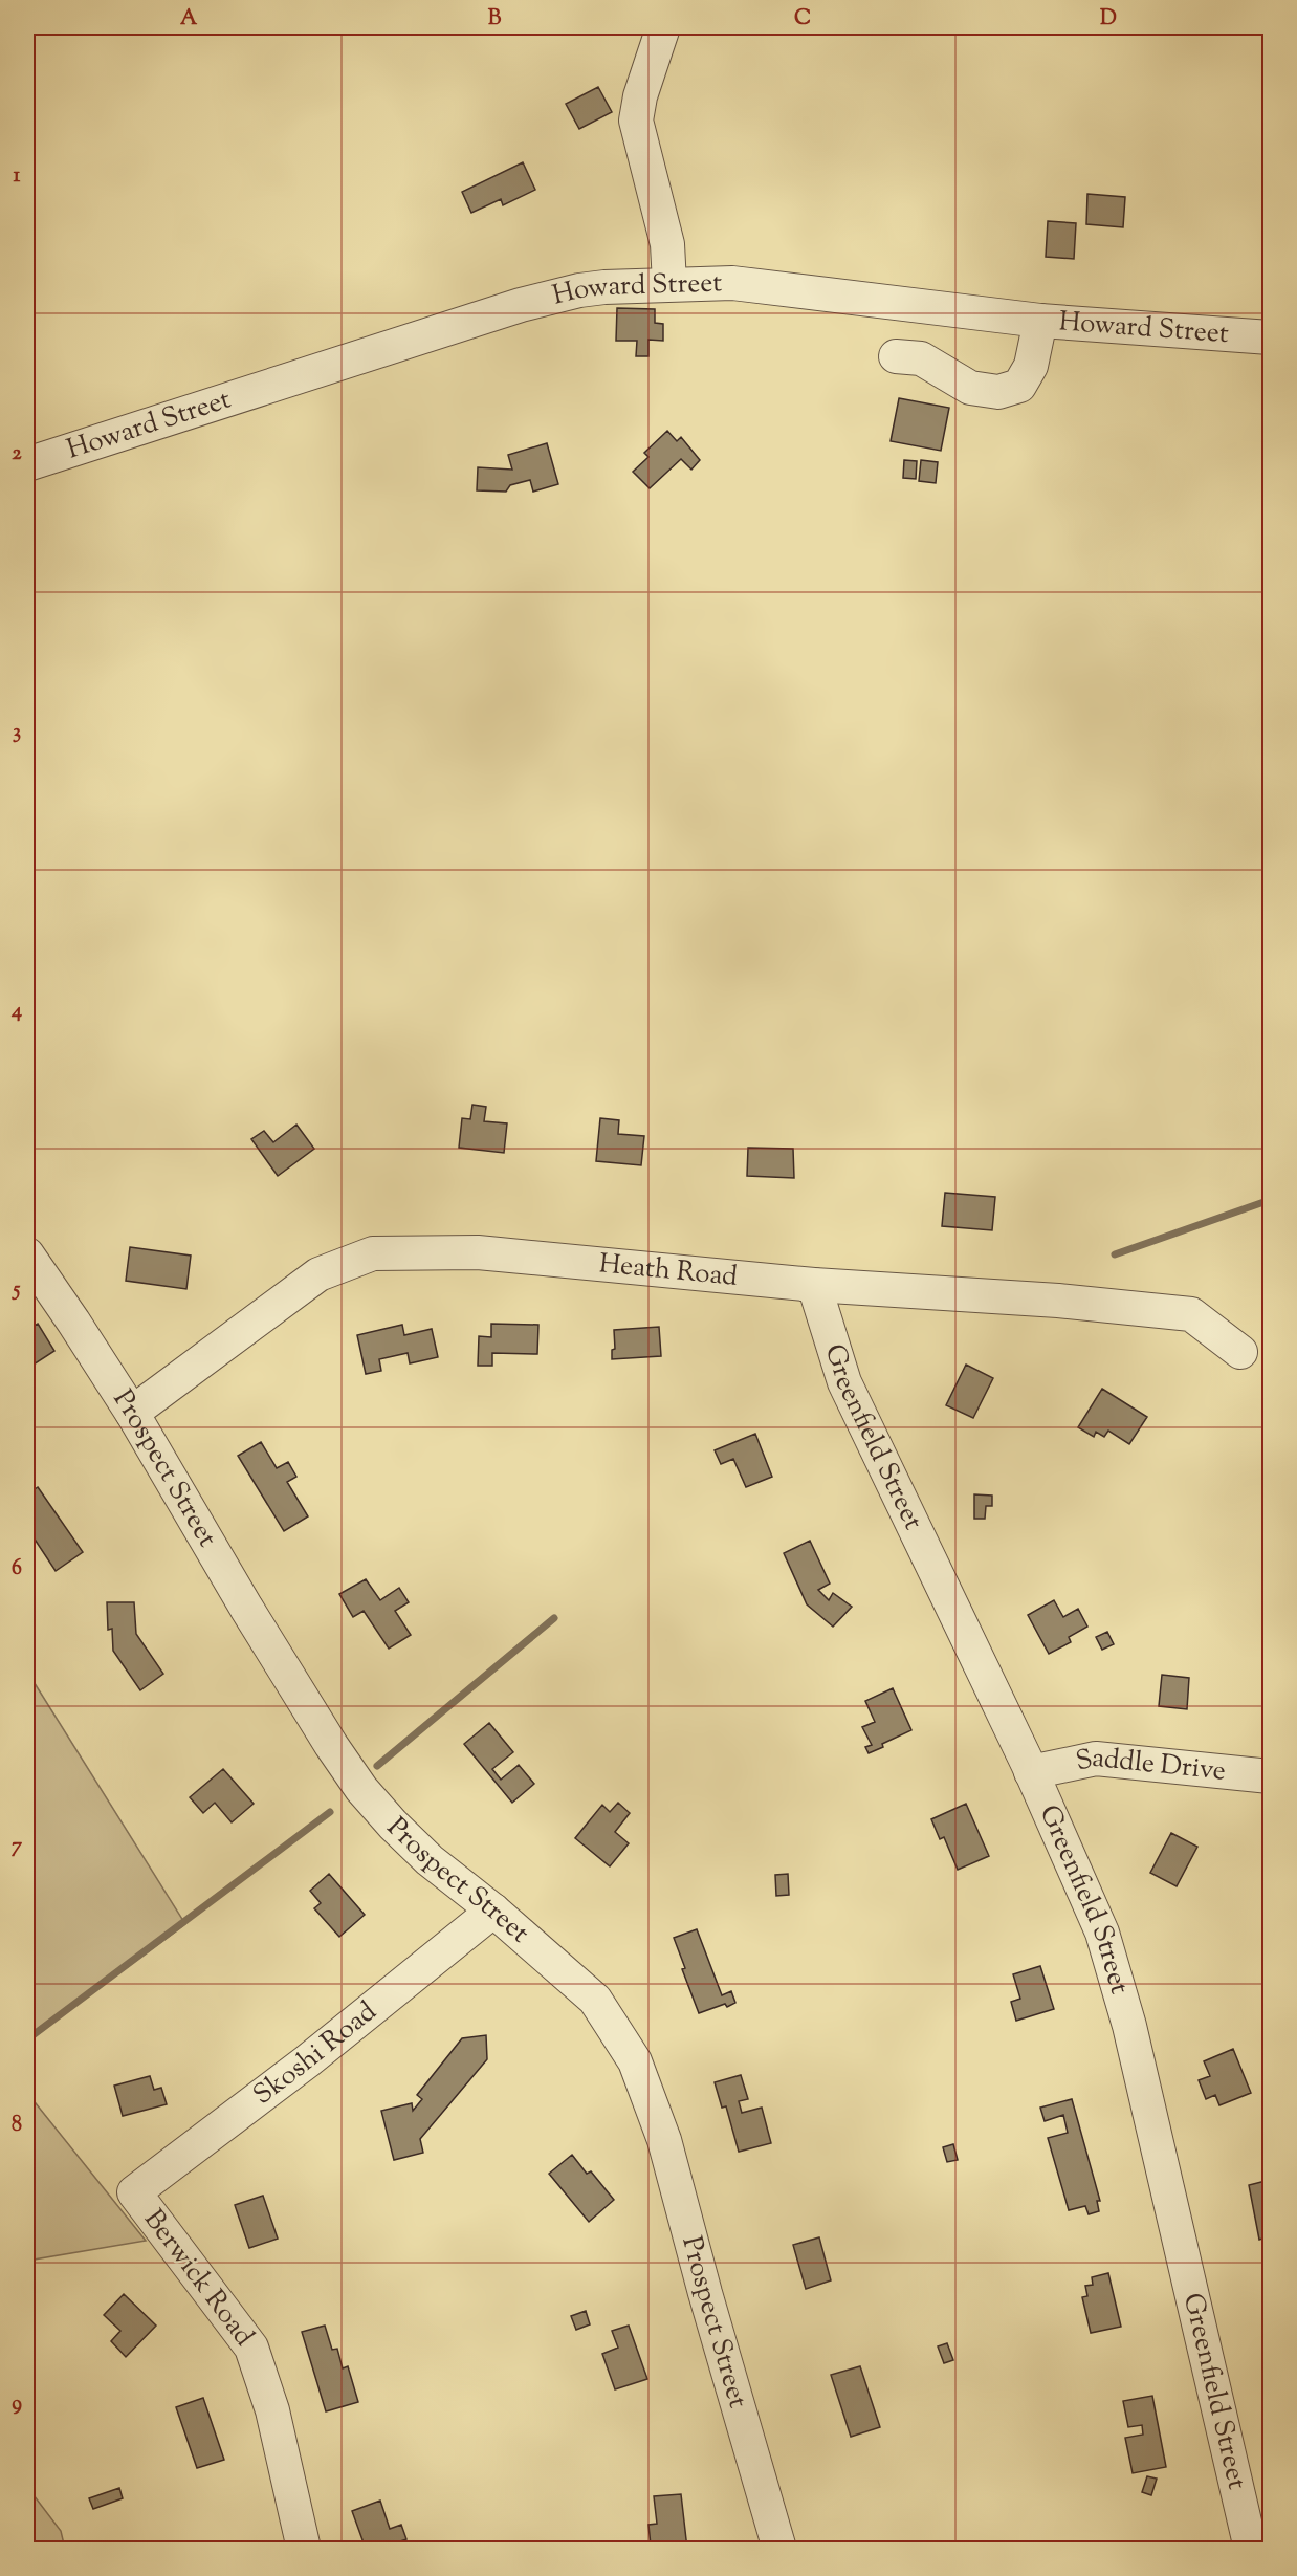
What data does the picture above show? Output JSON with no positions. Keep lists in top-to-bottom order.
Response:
{
  "streets": {
    "street": [
      "Howard Street",
      "Heath Road",
      "Greenfield Street",
      "Prospect Street",
      "Saddle Drive",
      "Skoshi Road",
      "Berwick Road"
    ]
  },
  "crossings": [
    ["Heath Road", "Greenfield Street"],
    ["Heath Road", "Prospect Street"],
    ["Greenfield Street", "Saddle Drive"],
    ["Prospect Street", "Skoshi Road"],
    ["Skoshi Road", "Berwick Road"]
  ],
  "grid": {
    "columns": [
      "A",
      "B",
      "C",
      "D"
    ],
    "rows": [
      "1",
      "2",
      "3",
      "4",
      "5",
      "6",
      "7",
      "8",
      "9"
    ]
  }
}
